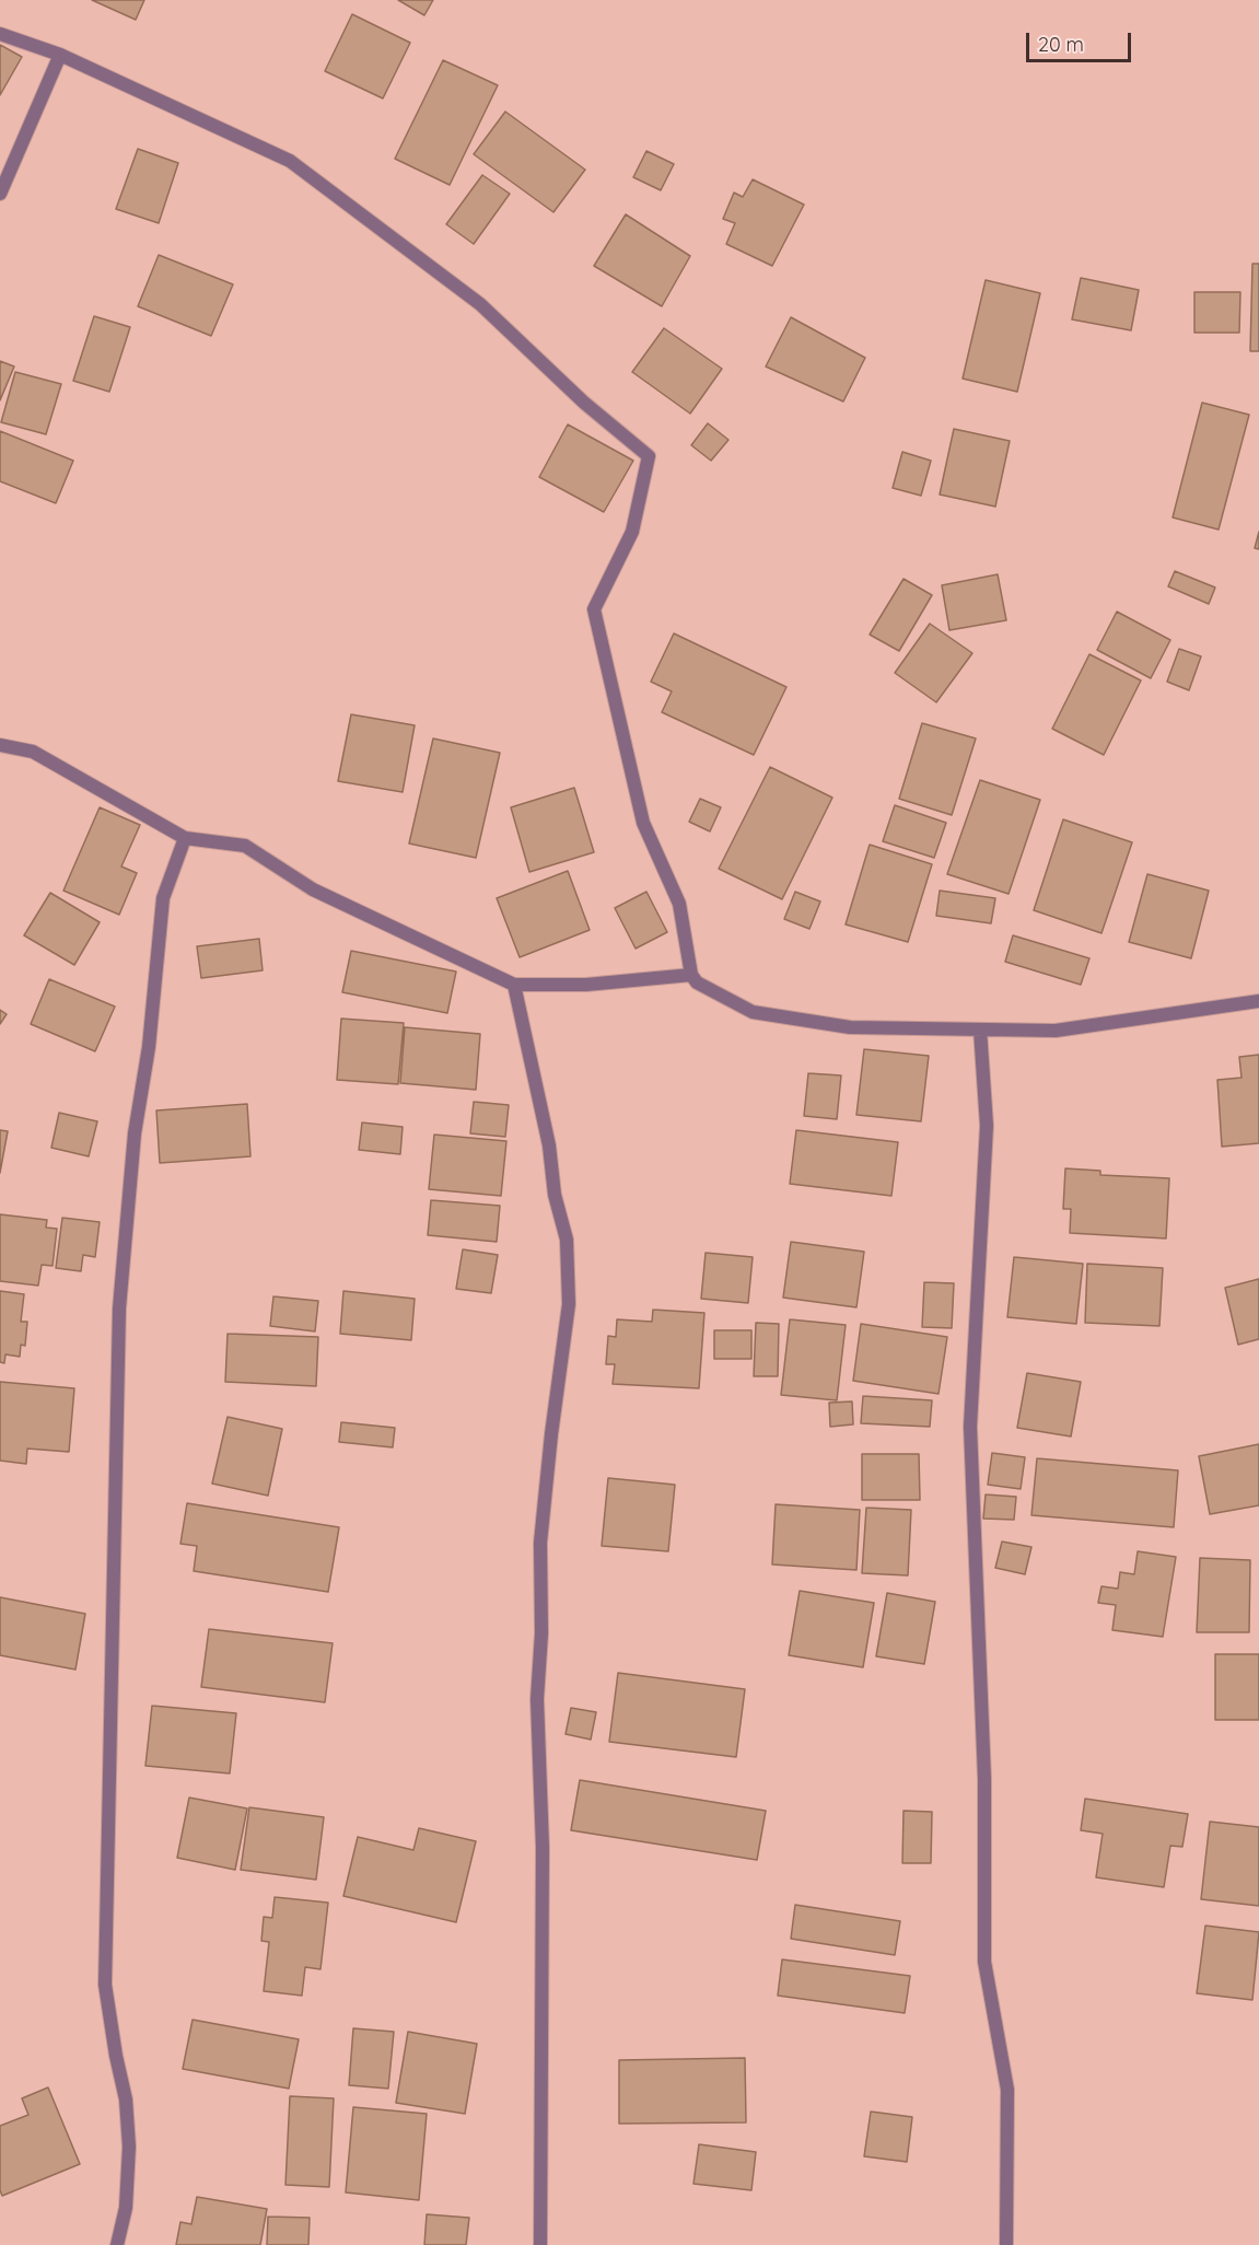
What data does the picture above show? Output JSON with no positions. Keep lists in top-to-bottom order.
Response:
{
  "scale_bar": "20 m"
}
